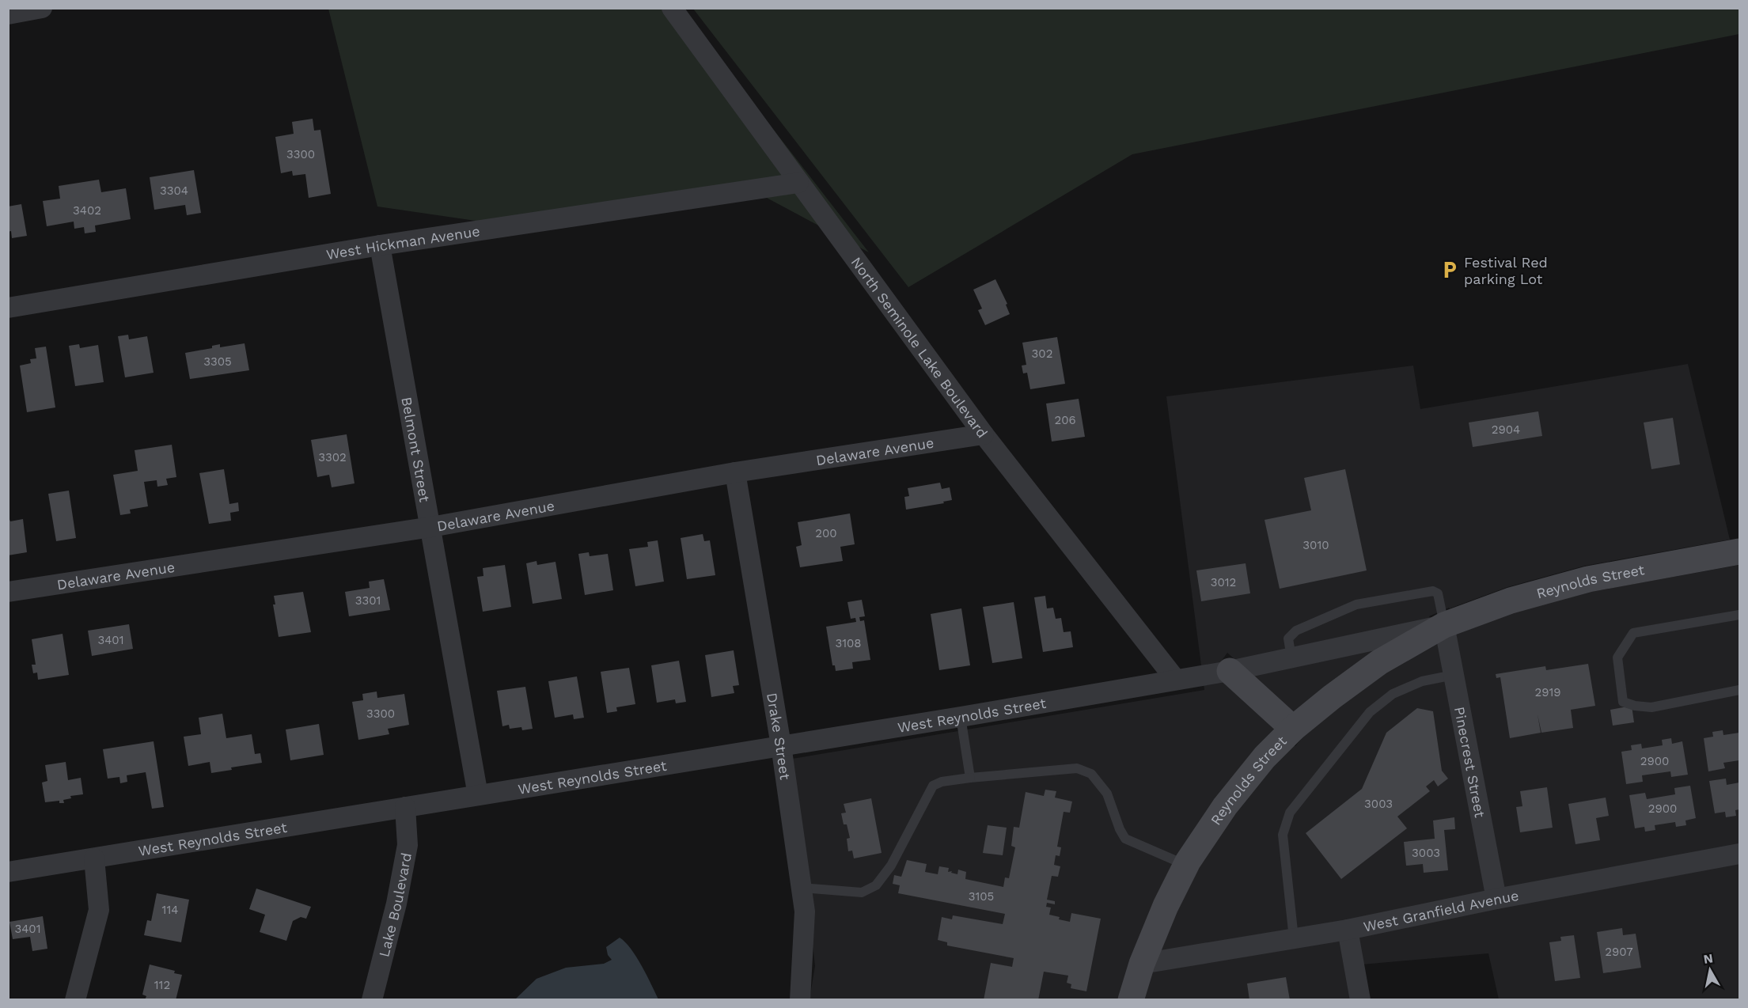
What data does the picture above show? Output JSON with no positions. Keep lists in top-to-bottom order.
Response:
{
  "streets": {
    "main road": ["Reynolds Street"],
    "street": [
      "West Hickman Avenue",
      "North Seminole Lake Boulevard",
      "Belmont Street",
      "Delaware Avenue",
      "West Reynolds Street",
      "Drake Street",
      "Pinecrest Street",
      "Lake Boulevard",
      "West Granfield Avenue"
    ]
  },
  "crossings": [
    ["West Hickman Avenue", "North Seminole Lake Boulevard"],
    ["West Hickman Avenue", "Belmont Street"],
    ["North Seminole Lake Boulevard", "Delaware Avenue"],
    ["North Seminole Lake Boulevard", "Reynolds Street"],
    ["North Seminole Lake Boulevard", "West Reynolds Street"],
    ["Belmont Street", "Delaware Avenue"],
    ["Belmont Street", "West Reynolds Street"],
    ["Delaware Avenue", "Drake Street"],
    ["Reynolds Street", "West Reynolds Street"],
    ["Reynolds Street", "Pinecrest Street"],
    ["Reynolds Street", "West Granfield Avenue"],
    ["West Reynolds Street", "Drake Street"],
    ["West Reynolds Street", "Lake Boulevard"],
    ["Pinecrest Street", "West Granfield Avenue"]
  ],
  "places": {
    "parking": ["Festival Red parking Lot"]
  },
  "house_numbers": [
    "3300",
    "3304",
    "3402",
    "302",
    "3305",
    "206",
    "2904",
    "3302",
    "200",
    "3010",
    "3012",
    "3301",
    "3401",
    "3108",
    "2919",
    "3300",
    "2900",
    "3003",
    "2900",
    "3003",
    "3105",
    "114",
    "3401",
    "2907",
    "112"
  ],
  "north": "top"
}
